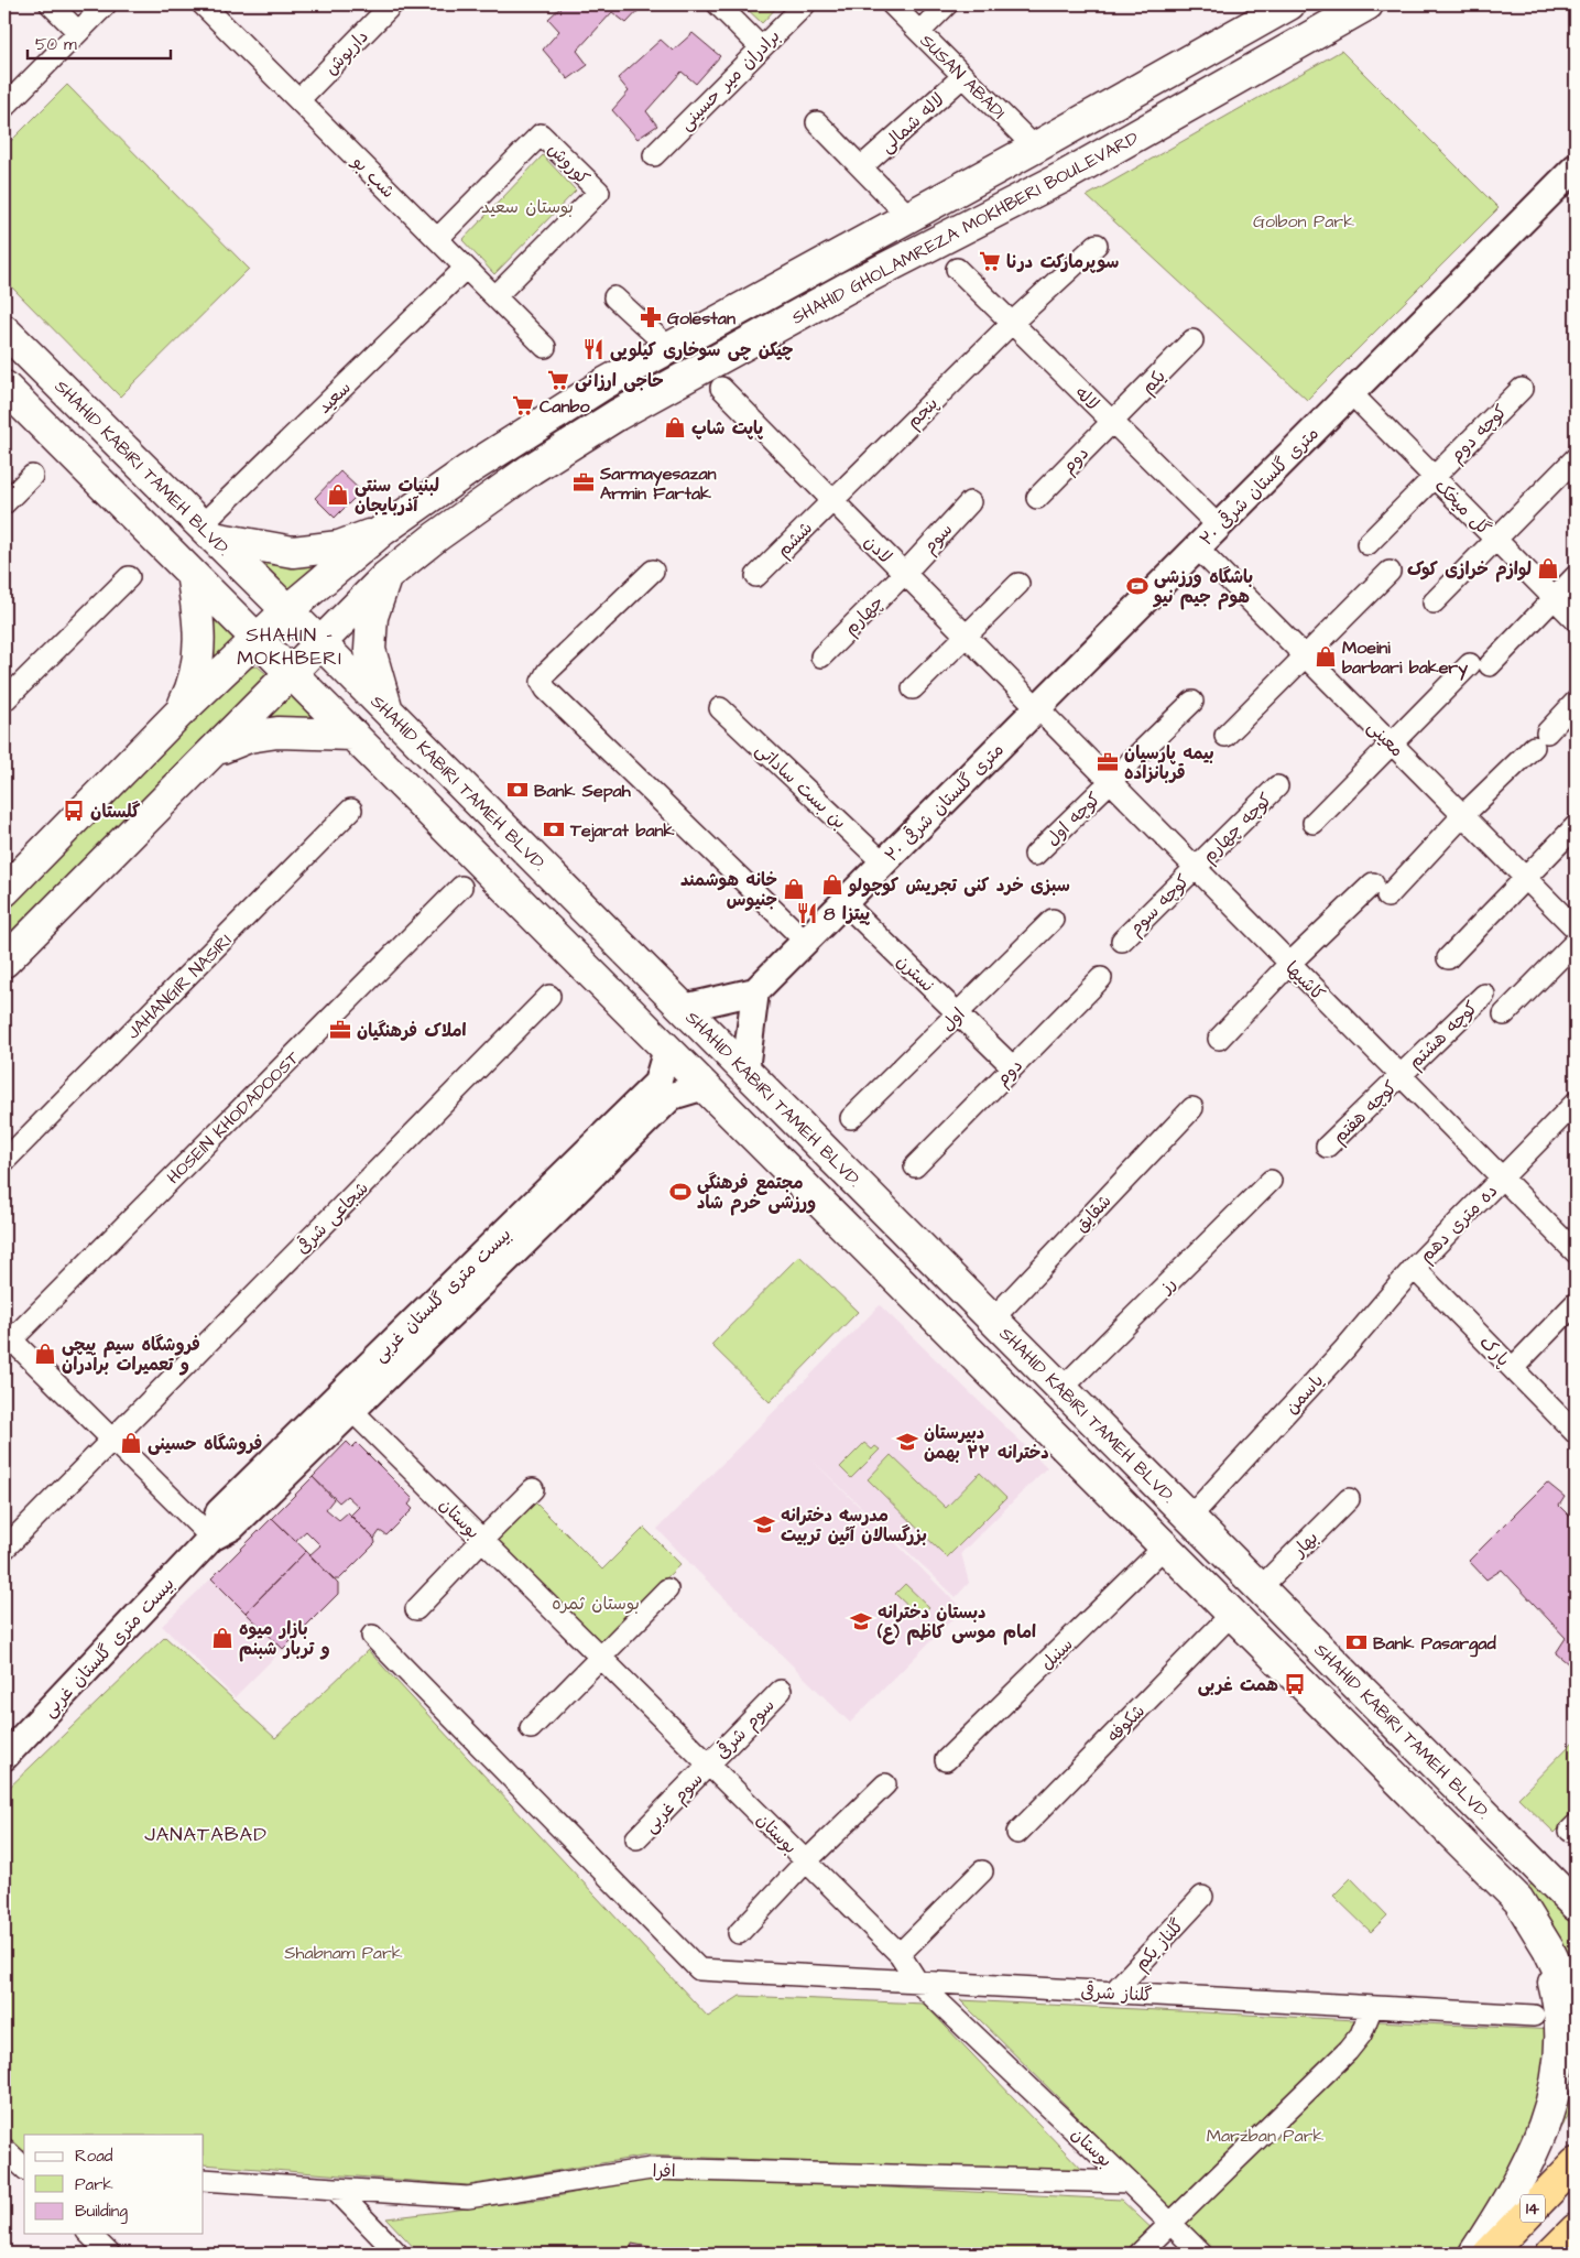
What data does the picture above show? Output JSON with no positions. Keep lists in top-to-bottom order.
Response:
{
  "streets": {
    "highway": ["14"],
    "main road": ["SHAHID GHOLAMREZA MOKHBERI BOULEVARD", "SHAHID KABIRI TAMEH BLVD."],
    "street": [
      "داریوش",
      "SUSAN ABADI",
      "برادران میر حسینی",
      "لاله شمالی",
      "کوروش",
      "شب بو",
      "یکم",
      "سعید",
      "لاله",
      "پنجم",
      "کوچه دوم",
      "دوم",
      "۲۰ متری گلستان شرقی",
      "گل میخک",
      "سوم",
      "ششم",
      "لادن",
      "چهارم",
      "معینی",
      "بن بست ساداتی",
      "کوچه اول",
      "کوچه چهارم",
      "کوچه سوم",
      "نسترن",
      "کاشیها",
      "JAHANGIR NASIRI",
      "اول",
      "کوچه هشتم",
      "کوچه هفتم",
      "HOSEIN KHODADOOST",
      "شقایق",
      "شجاعی شرقی",
      "ده متری دهم",
      "رز",
      "بیست متری گلستان غربی",
      "پارک",
      "یاسمن",
      "بوستان",
      "بهار",
      "سنبل",
      "شکوفه",
      "سوم شرقی",
      "سوم غربی",
      "گلناز یکم",
      "گلناز شرقی",
      "افرا"
    ]
  },
  "crossings": [
    ["داریوش", "شب بو"],
    ["SUSAN ABADI", "لاله شمالی"],
    ["SUSAN ABADI", "SHAHID GHOLAMREZA MOKHBERI BOULEVARD"],
    ["کوروش", "شب بو"],
    ["شب بو", "سعید"],
    ["SHAHID GHOLAMREZA MOKHBERI BOULEVARD", "SHAHID KABIRI TAMEH BLVD."],
    ["یکم", "لاله"],
    ["یکم", "دوم"],
    ["سعید", "SHAHID KABIRI TAMEH BLVD."],
    ["لاله", "پنجم"],
    ["لاله", "دوم"],
    ["لاله", "۲۰ متری گلستان شرقی"],
    ["پنجم", "ششم"],
    ["پنجم", "لادن"],
    ["کوچه دوم", "گل میخک"],
    ["دوم", "نسترن"],
    ["SHAHID KABIRI TAMEH BLVD.", "شقایق"],
    ["SHAHID KABIRI TAMEH BLVD.", "رز"],
    ["SHAHID KABIRI TAMEH BLVD.", "یاسمن"],
    ["SHAHID KABIRI TAMEH BLVD.", "بهار"],
    ["۲۰ متری گلستان شرقی", "گل میخک"],
    ["۲۰ متری گلستان شرقی", "لادن"],
    ["۲۰ متری گلستان شرقی", "معینی"],
    ["۲۰ متری گلستان شرقی", "بن بست ساداتی"],
    ["۲۰ متری گلستان شرقی", "نسترن"],
    ["۲۰ متری گلستان شرقی", "کاشیها"],
    ["سوم", "لادن"],
    ["سوم", "چهارم"],
    ["ششم", "لادن"],
    ["لادن", "چهارم"],
    ["لادن", "کاشیها"],
    ["کوچه اول", "کاشیها"],
    ["کوچه چهارم", "کوچه سوم"],
    ["کوچه چهارم", "کاشیها"],
    ["کوچه سوم", "کاشیها"],
    ["نسترن", "اول"],
    ["کاشیها", "کوچه هشتم"],
    ["کاشیها", "کوچه هفتم"],
    ["کاشیها", "ده متری دهم"],
    ["کوچه هشتم", "کوچه هفتم"],
    ["ده متری دهم", "پارک"],
    ["ده متری دهم", "یاسمن"],
    ["بیست متری گلستان غربی", "بوستان"],
    ["پارک", "یاسمن"],
    ["بوستان", "سوم شرقی"],
    ["بوستان", "سوم غربی"],
    ["بوستان", "گلناز شرقی"],
    ["بوستان", "افرا"],
    ["سوم شرقی", "سوم غربی"],
    ["گلناز یکم", "گلناز شرقی"]
  ],
  "districts": ["SHAHIN - MOKHBERI", "JANATABAD"],
  "parks": [
    "بوستان سعید",
    "Golbon Park",
    "بوستان ثمره",
    "Shabnam Park",
    "Marzban Park"
  ],
  "places": {
    "supermarket": ["سوپرمارکت درنا", "حاجی ارزانی", "Canbo"],
    "pharmacy": ["Golestan"],
    "restaurant": ["چیکن چی سوخاری کیلویی", "پیتزا 8"],
    "shop": [
      "پاپت شاپ",
      "لبنیات سنتی آذربایجان",
      "لوازم خرازی کوک",
      "Moeini barbari bakery",
      "سبزی خرد کنی تجریش کوچولو",
      "خانه هوشمند جنیوس",
      "فروشگاه سیم پیچی و تعمیرات برادران",
      "فروشگاه حسینی",
      "بازار میوه و تربار شبنم"
    ],
    "office": ["Sarmayesazan Armin Fartak", "بیمه پارسیان قربانزاده", "املاک فرهنگیان"],
    "sports": ["باشگاه ورزشی هوم جیم نیو", "مجتمع فرهنگی ورزشی خرم شاد"],
    "bank": ["Bank Sepah", "Tejarat bank", "Bank Pasargad"],
    "bus stop": ["گلستان", "همت غربی"],
    "school or university": ["دبیرستان دخترانه ۲۲ بهمن", "مدرسه دخترانه بزرگسالان آئین تربیت", "دبستان دخترانه امام موسی کاظم (ع)"]
  },
  "legend": ["Road", "Park", "Building"],
  "scale_bar": "50 m"
}
